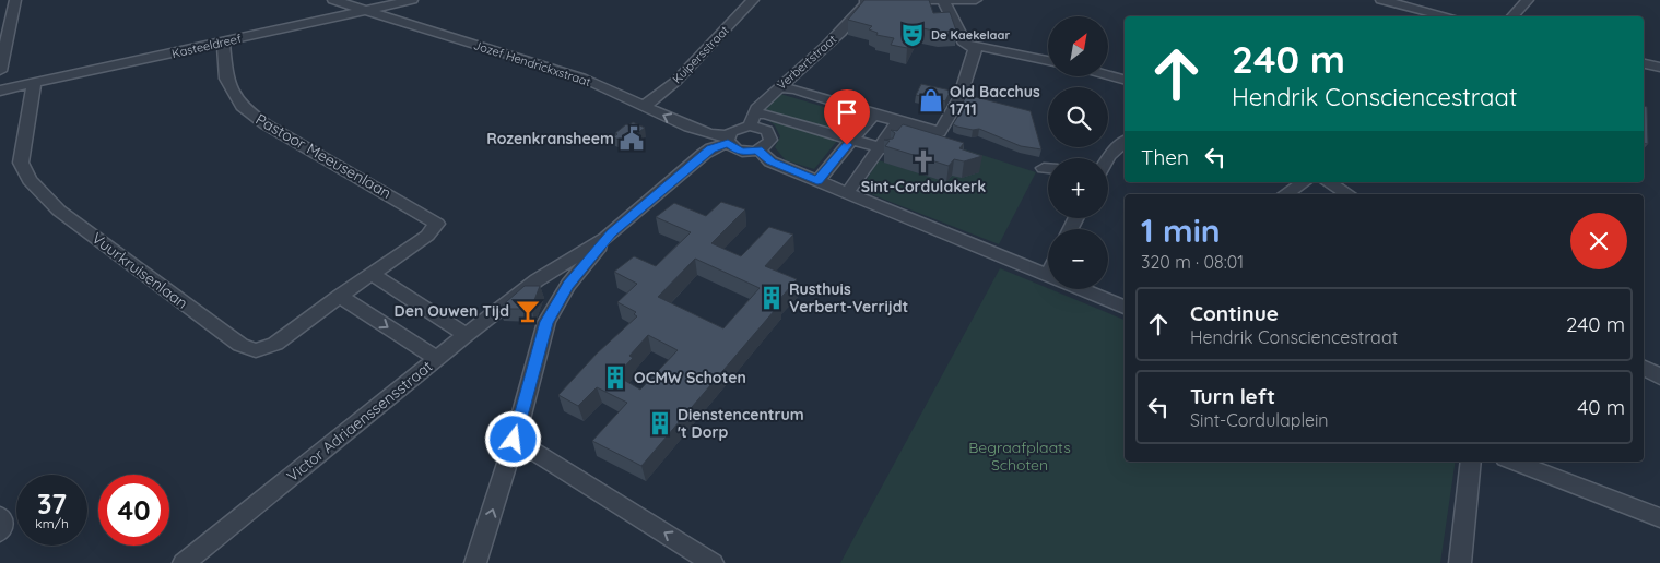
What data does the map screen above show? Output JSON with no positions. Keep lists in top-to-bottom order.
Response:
{
  "streets": {
    "street": [
      "Kasteeldreef",
      "Kuipersstraat",
      "Verbertstraat",
      "Jozef Hendrickxstraat",
      "Pastoor Meeusenlaan",
      "Vuurkruisenlaan",
      "Victor Adriaenssensstraat"
    ]
  },
  "crossings": [
    ["Kasteeldreef", "Jozef Hendrickxstraat"],
    ["Kasteeldreef", "Pastoor Meeusenlaan"],
    ["Kasteeldreef", "Vuurkruisenlaan"],
    ["Kuipersstraat", "Jozef Hendrickxstraat"],
    ["Verbertstraat", "Jozef Hendrickxstraat"],
    ["Verbertstraat", "Victor Adriaenssensstraat"],
    ["Pastoor Meeusenlaan", "Vuurkruisenlaan"]
  ],
  "parks": ["Begraafplaats Schoten"],
  "places": {
    "theatre": ["De Kaekelaar"],
    "shop": ["Old Bacchus 1711"],
    "public building": ["Rozenkransheem"],
    "church": ["Sint-Cordulakerk"],
    "building": ["Rusthuis Verbert-Verrijdt", "OCMW Schoten", "Dienstencentrum 't Dorp"],
    "bar": ["Den Ouwen Tijd"]
  },
  "north": "top right",
  "page": {
    "map_buttons": ["+", "−"],
    "turn": ["240 m", "Hendrik Consciencestraat"],
    "then": "Then",
    "heading": ["1 min", "320 m · 08:01"],
    "list": [
      {
        "name": "Continue",
        "note": "Hendrik Consciencestraat",
        "value": "240 m"
      },
      {
        "name": "Turn left",
        "note": "Sint-Cordulaplein",
        "value": "40 m"
      }
    ],
    "speed": "37 km/h",
    "limit": "40"
  }
}
